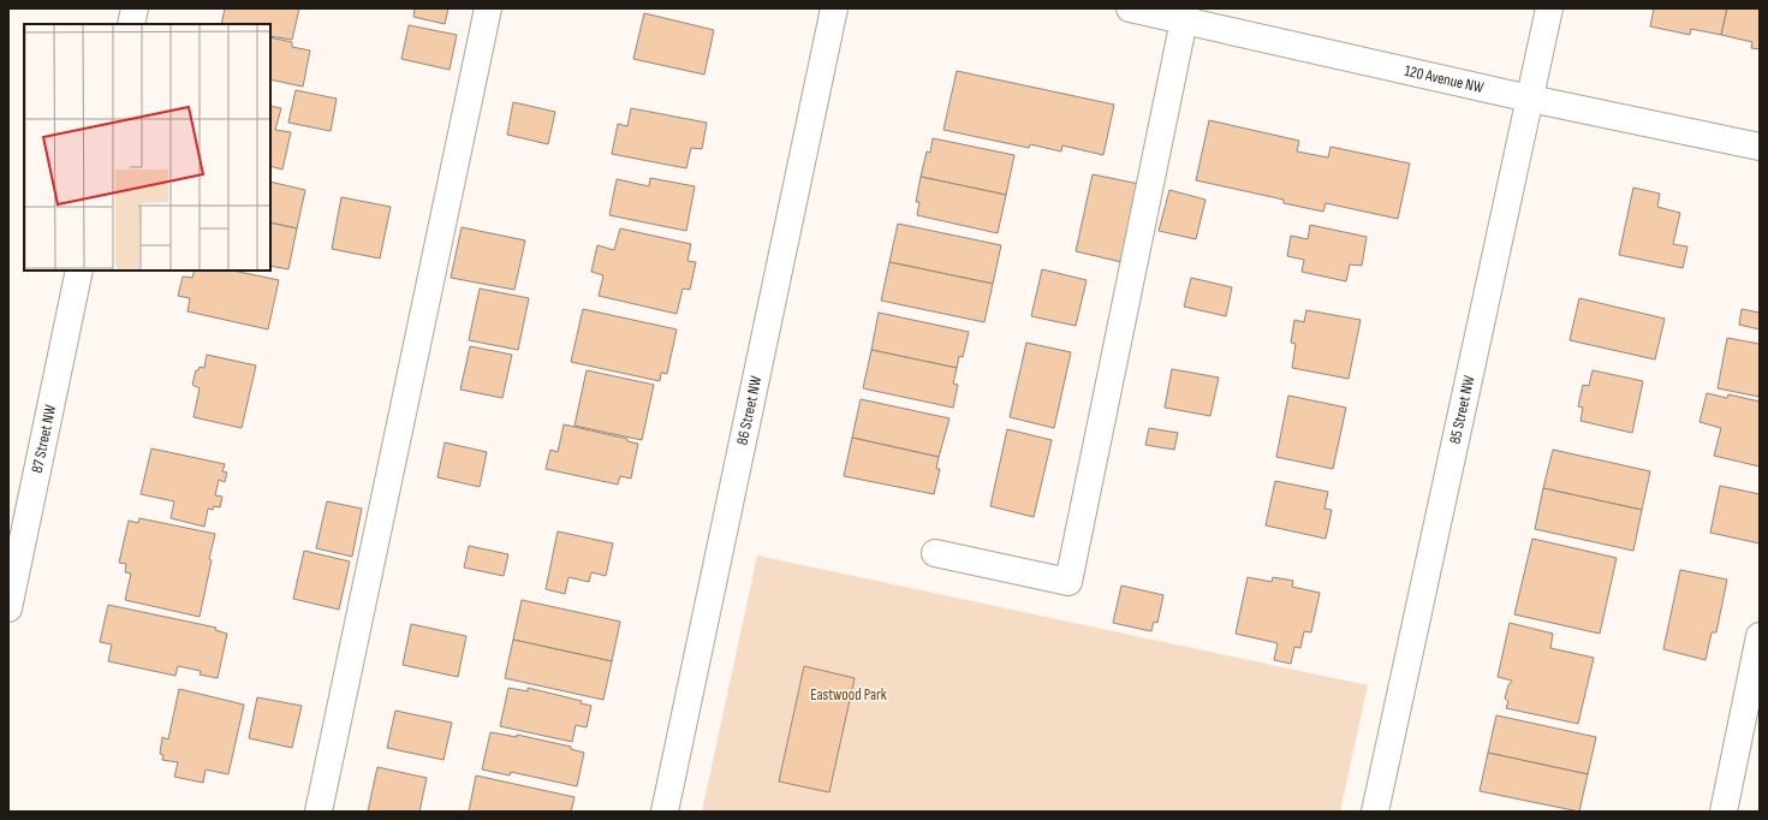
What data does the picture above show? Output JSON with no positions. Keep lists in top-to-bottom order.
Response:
{
  "streets": {
    "street": [
      "120 Avenue NW",
      "86 Street NW",
      "85 Street NW",
      "87 Street NW"
    ]
  },
  "crossings": [
    ["120 Avenue NW", "85 Street NW"]
  ],
  "parks": ["Eastwood Park"]
}
